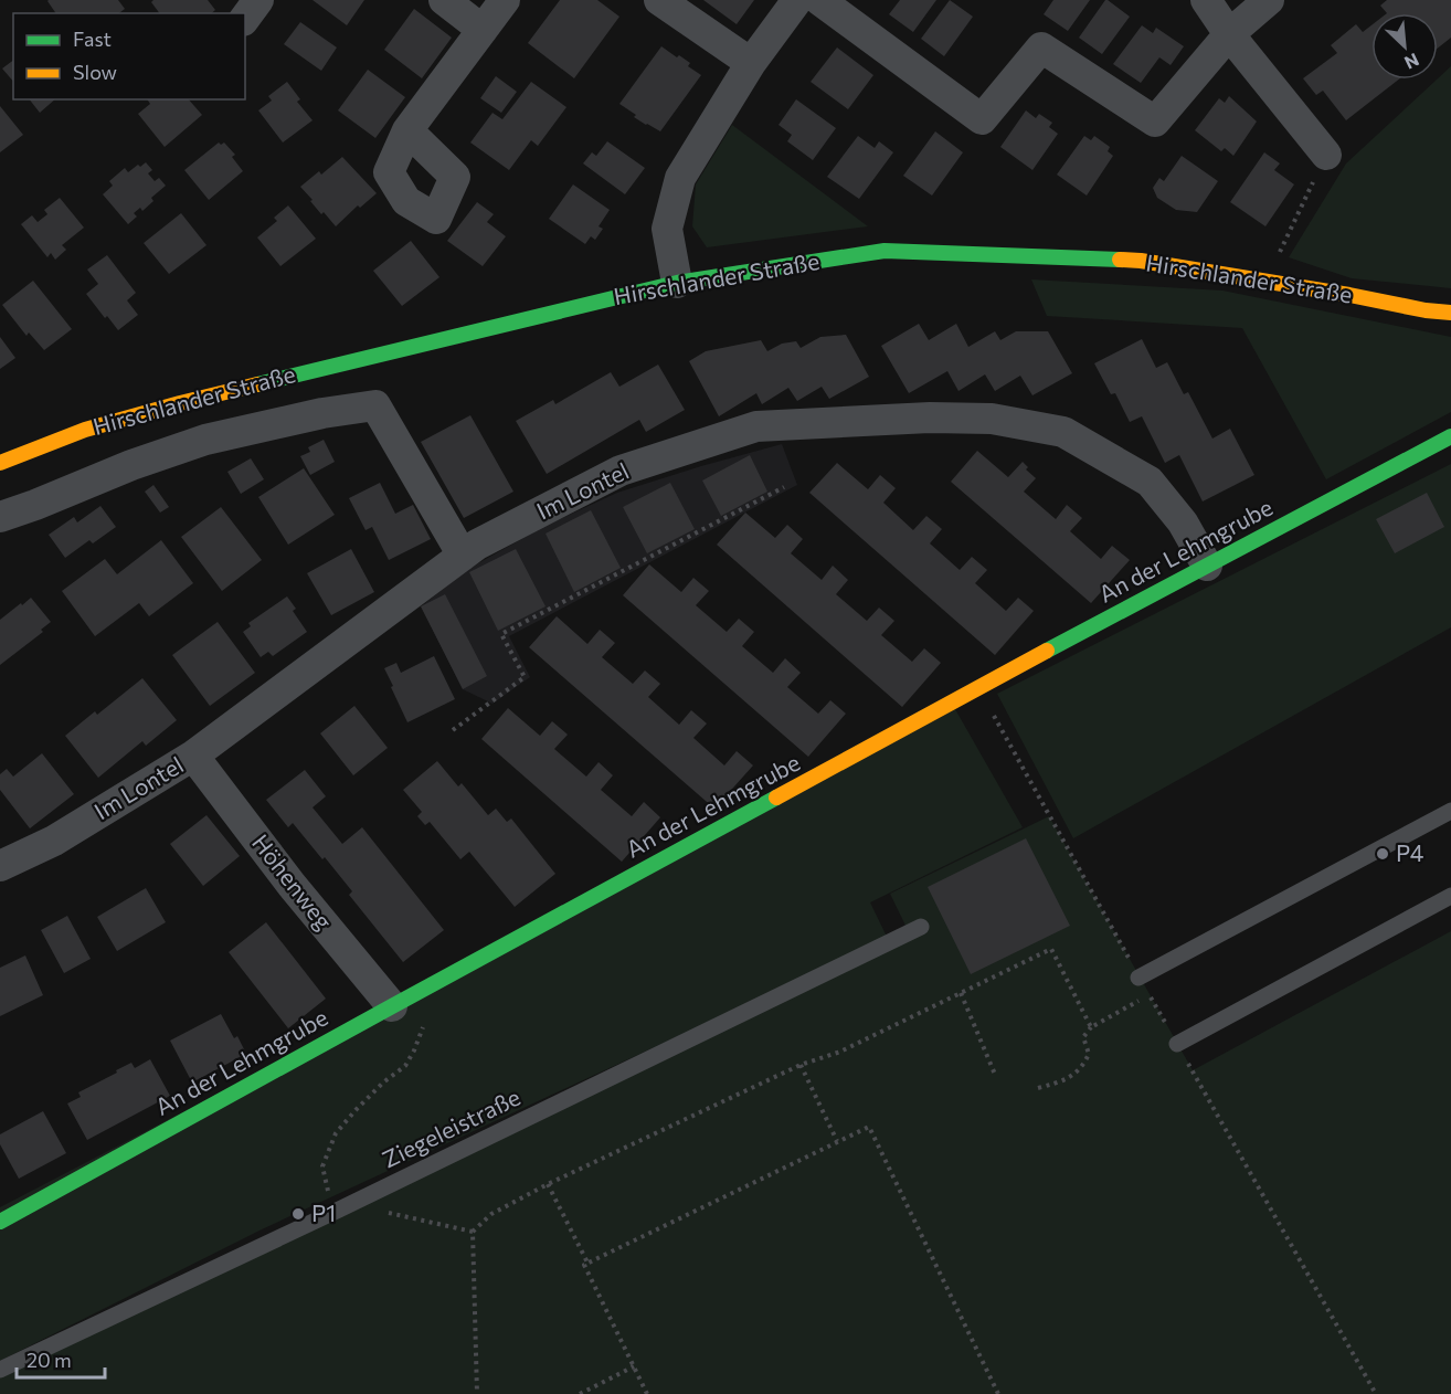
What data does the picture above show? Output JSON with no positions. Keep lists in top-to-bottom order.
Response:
{
  "streets": {
    "street": [
      "Hirschlander Straße",
      "Im Lontel",
      "An der Lehmgrube",
      "Höhenweg"
    ],
    "lane": ["Ziegeleistraße"]
  },
  "crossings": [
    ["Hirschlander Straße", "Im Lontel"],
    ["Im Lontel", "An der Lehmgrube"],
    ["Im Lontel", "Höhenweg"],
    ["An der Lehmgrube", "Höhenweg"]
  ],
  "places": ["P4", "P1"],
  "legend": ["Fast", "Slow"],
  "scale_bar": "20 m",
  "north": "bottom right"
}
